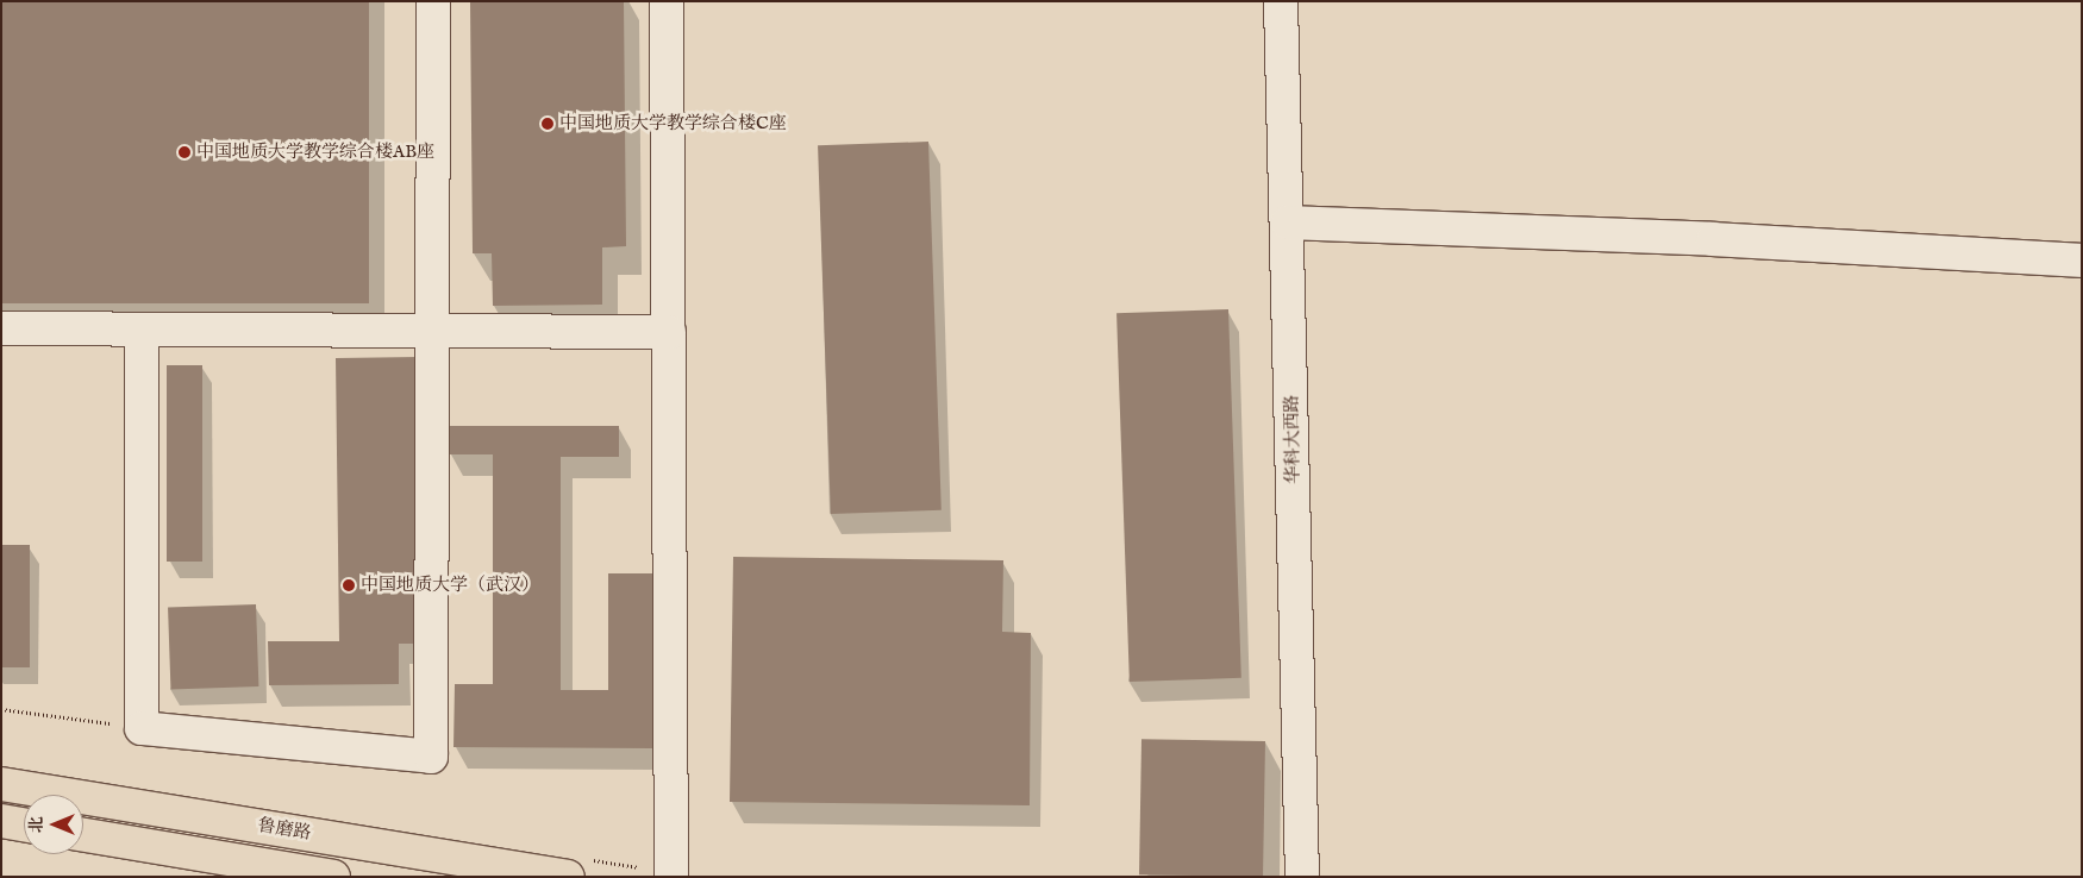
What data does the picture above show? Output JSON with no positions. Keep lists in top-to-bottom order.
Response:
{
  "streets": {
    "main road": ["鲁磨路"],
    "street": ["华科大西路"]
  },
  "places": ["中国地质大学教学综合楼C座", "中国地质大学教学综合楼AB座", "中国地质大学（武汉）"],
  "north": "left"
}
